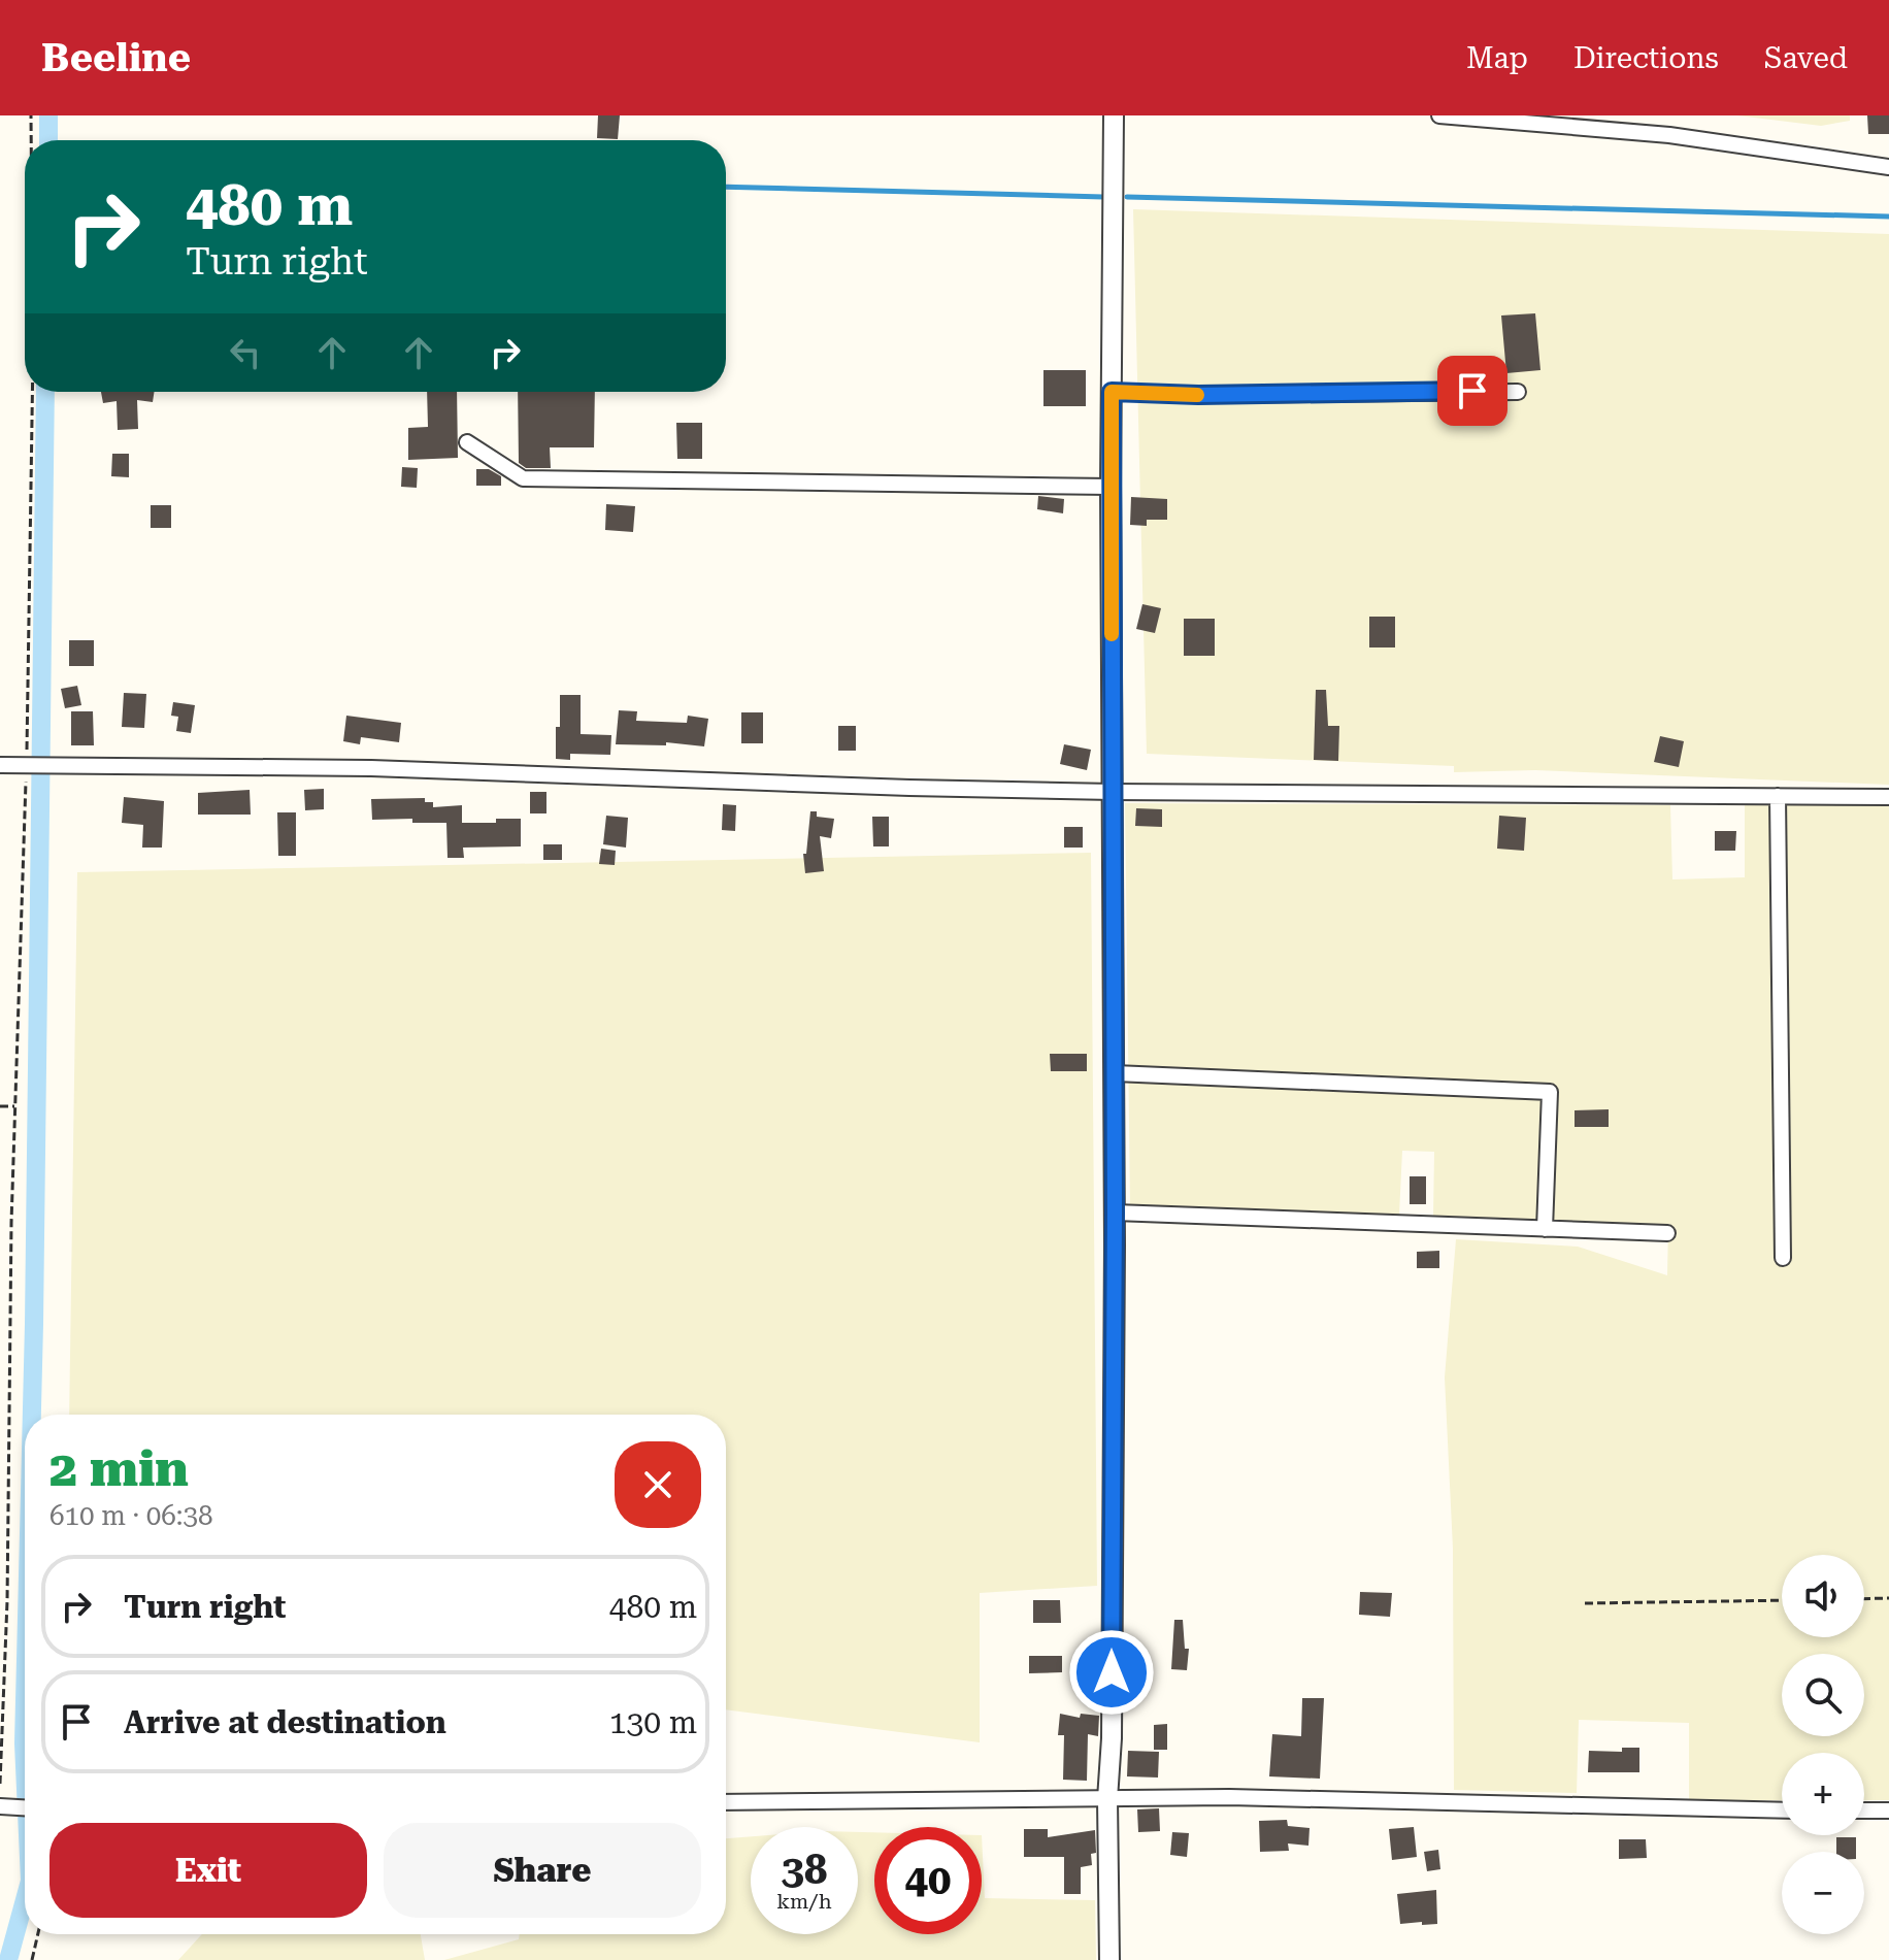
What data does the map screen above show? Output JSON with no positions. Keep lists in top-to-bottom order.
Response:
{
  "page": {
    "header": "Beeline",
    "nav": ["Map", "Directions", "Saved"],
    "turn": ["480 m", "Turn right"],
    "heading": ["2 min", "610 m · 06:38"],
    "map_buttons": ["+", "−"],
    "list": [
      {
        "name": "Turn right",
        "value": "480 m"
      },
      {
        "name": "Arrive at destination",
        "value": "130 m"
      }
    ],
    "buttons": ["Exit", "Share"],
    "speed": "38 km/h",
    "limit": "40"
  }
}
